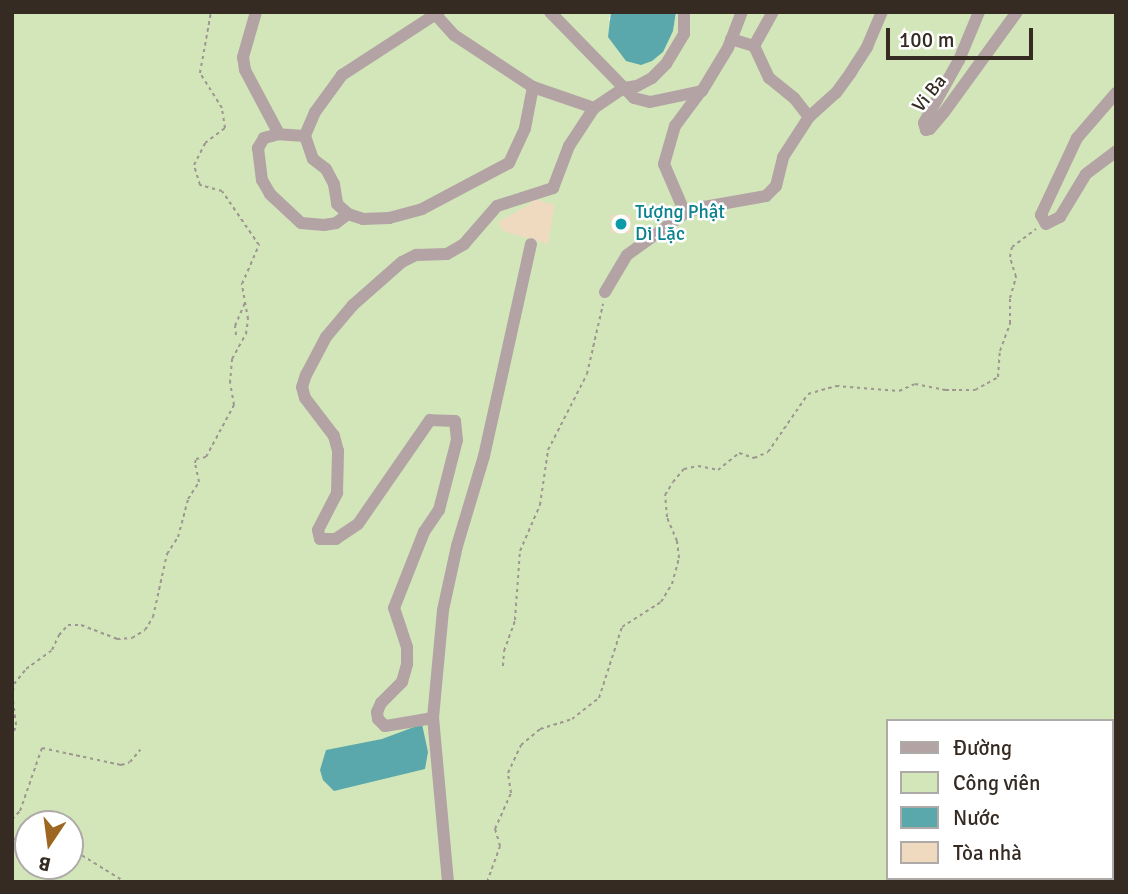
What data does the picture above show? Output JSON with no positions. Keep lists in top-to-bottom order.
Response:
{
  "streets": {
    "street": ["Vi Ba"]
  },
  "places": ["Tượng Phật Di Lặc"],
  "legend": [
    "Đường",
    "Công viên",
    "Nước",
    "Tòa nhà"
  ],
  "scale_bar": "100 m",
  "north": "bottom"
}
